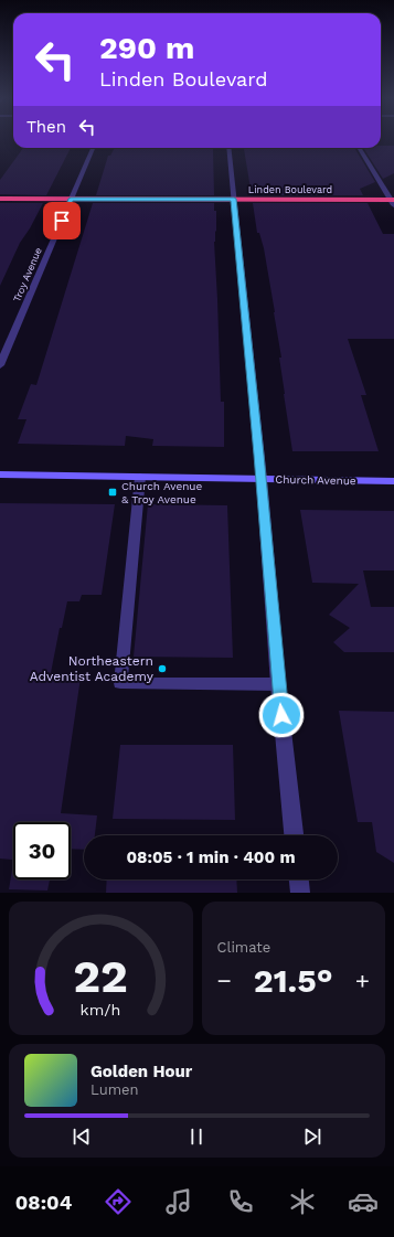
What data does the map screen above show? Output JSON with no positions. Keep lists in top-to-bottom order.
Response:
{
  "streets": {
    "highway": ["Linden Boulevard"],
    "main road": ["Church Avenue"],
    "street": ["Troy Avenue"]
  },
  "crossings": [
    ["Linden Boulevard", "Troy Avenue"]
  ],
  "places": {
    "transit": ["Church Avenue & Troy Avenue"],
    "other": ["Northeastern Adventist Academy"]
  },
  "page": {
    "turn": ["290 m", "Linden Boulevard"],
    "then": "Then",
    "limit": "30",
    "trip": "08:05 · 1 min · 400 m",
    "tile": "Climate",
    "heat": ["−", "21.5°", "+"],
    "song": ["Golden Hour", "Lumen"],
    "tabs": "08:04",
    "gauge": ["22", "km/h"]
  }
}
